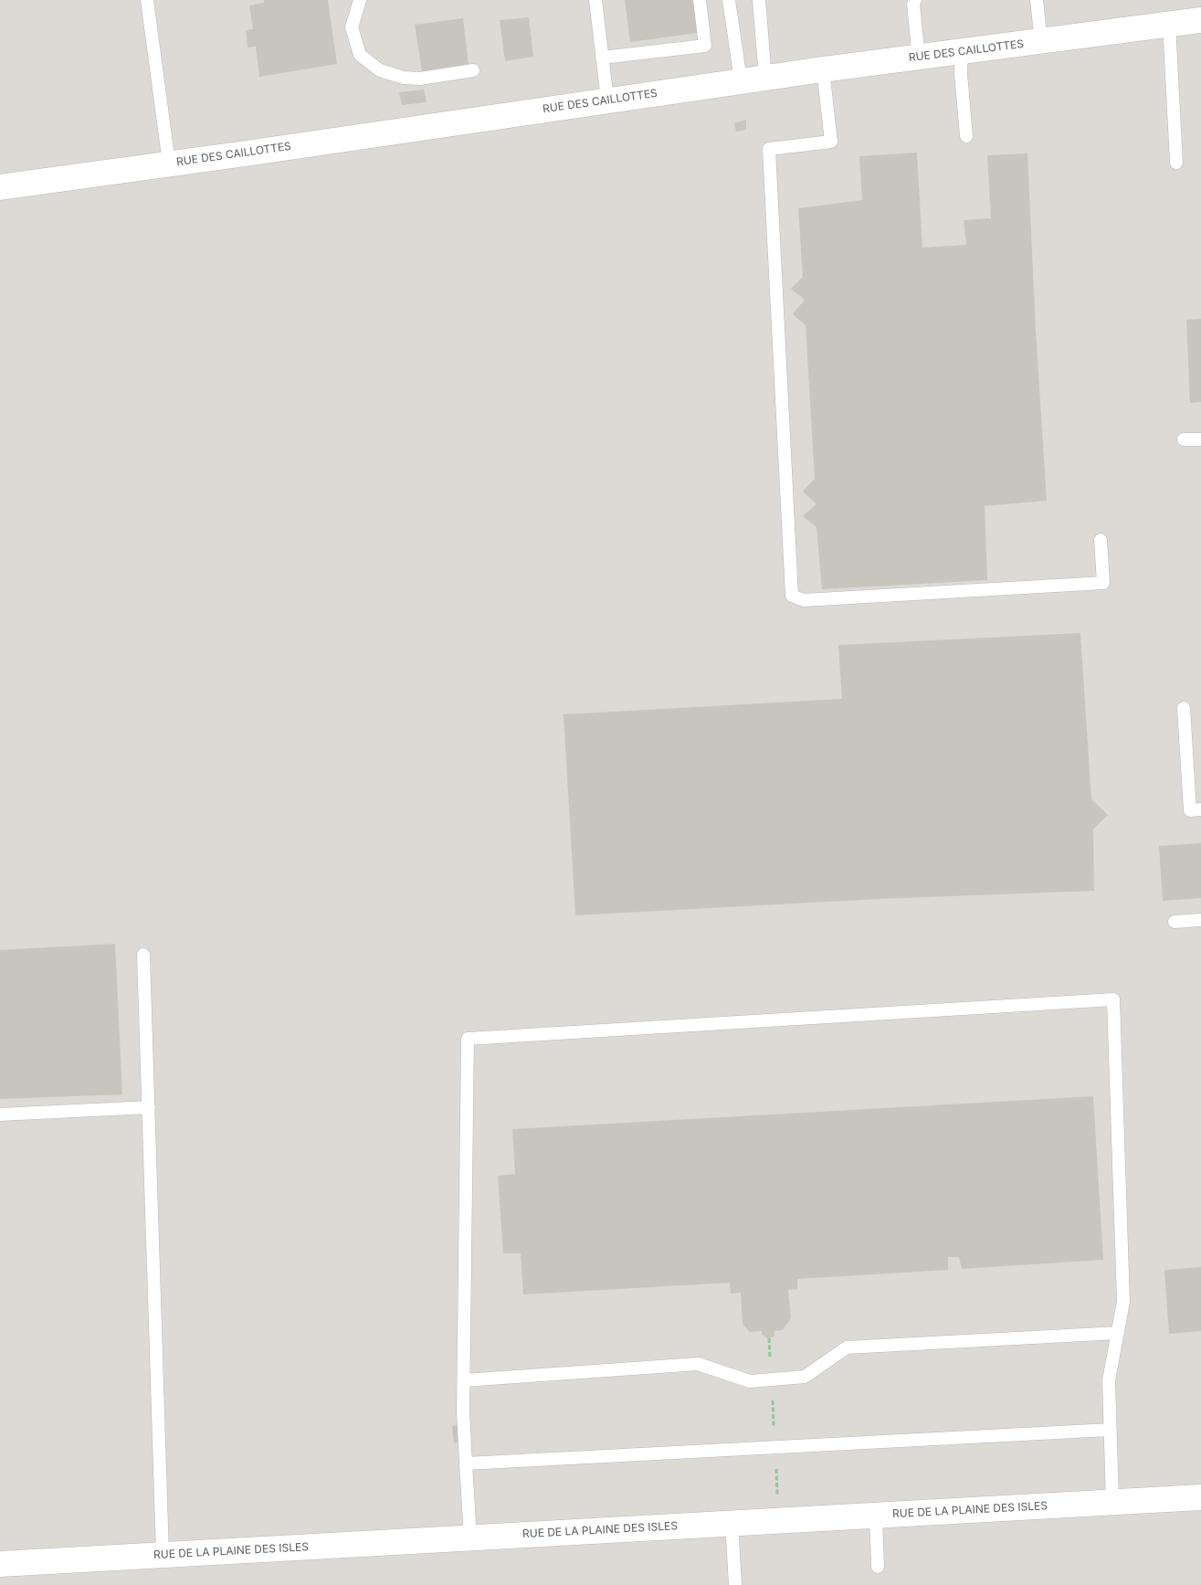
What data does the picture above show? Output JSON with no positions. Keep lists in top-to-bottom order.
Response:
{
  "streets": {
    "street": ["RUE DES CAILLOTTES", "RUE DE LA PLAINE DES ISLES"]
  }
}
